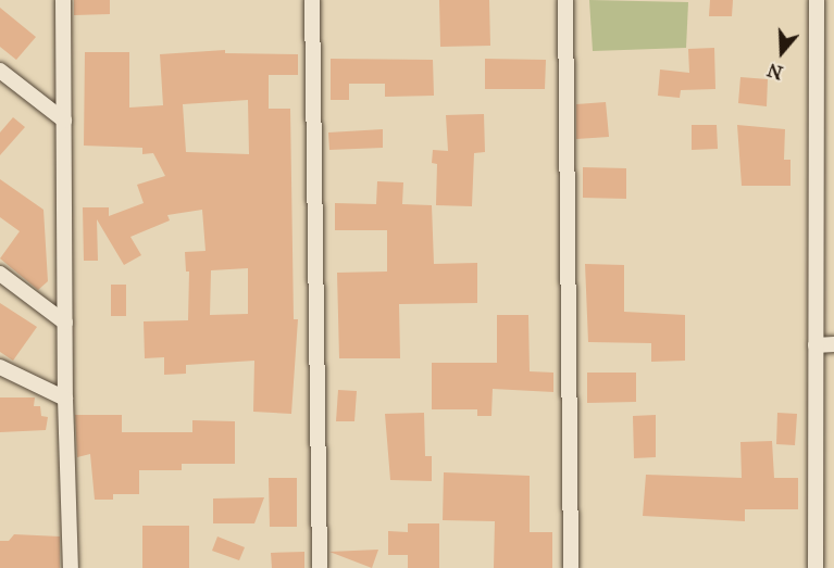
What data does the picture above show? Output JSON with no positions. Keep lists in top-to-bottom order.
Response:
{
  "north": "bottom"
}
